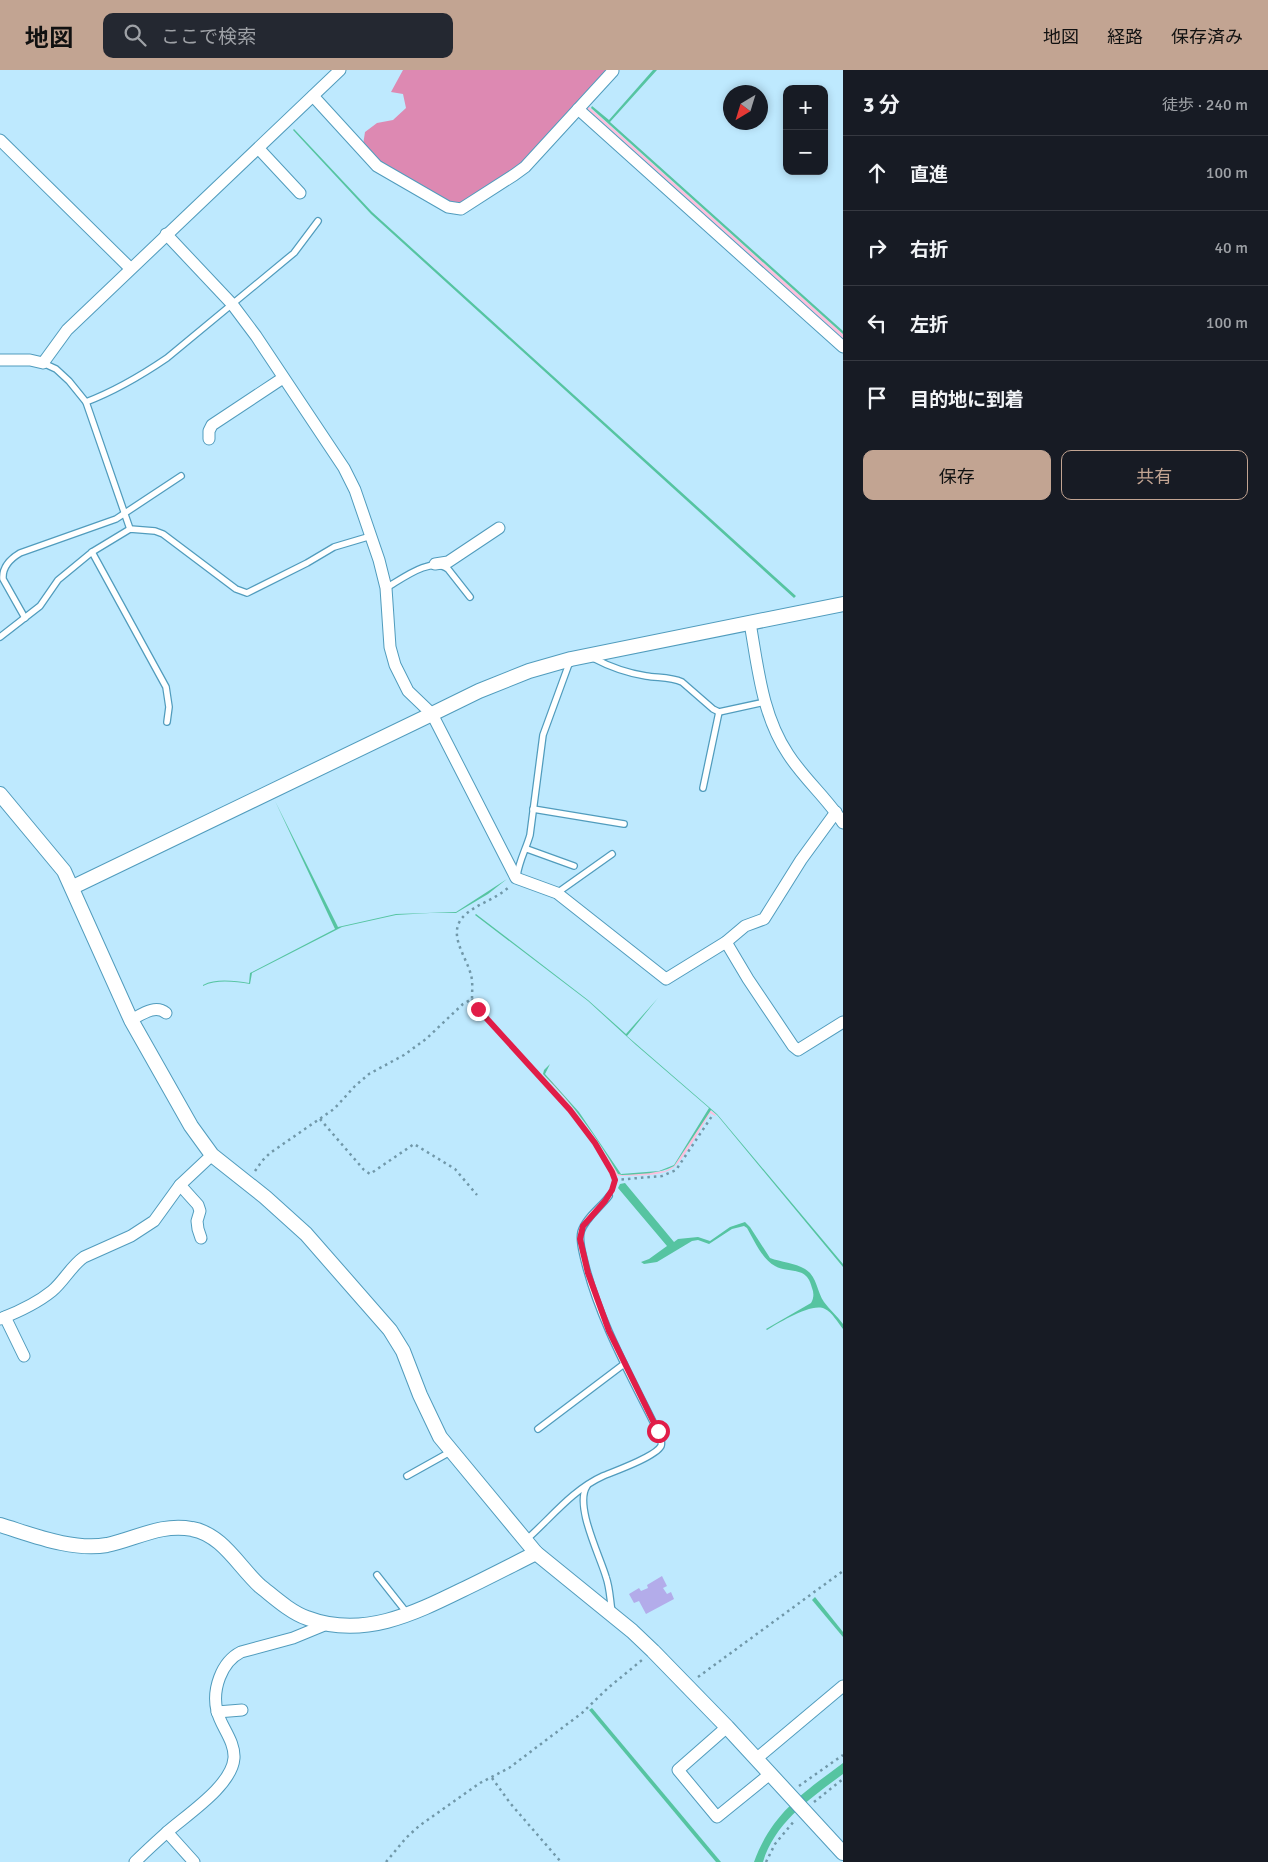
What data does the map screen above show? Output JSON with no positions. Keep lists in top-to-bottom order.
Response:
{
  "north": "bottom left",
  "page": {
    "header": "地図",
    "search": "ここで検索",
    "nav": ["地図", "経路", "保存済み"],
    "heading": ["3 分", "徒歩 · 240 m"],
    "map_buttons": ["+", "−"],
    "list": [
      ["直進", "100 m"],
      ["右折", "40 m"],
      ["左折", "100 m"],
      "目的地に到着"
    ],
    "buttons": ["保存", "共有"]
  }
}
